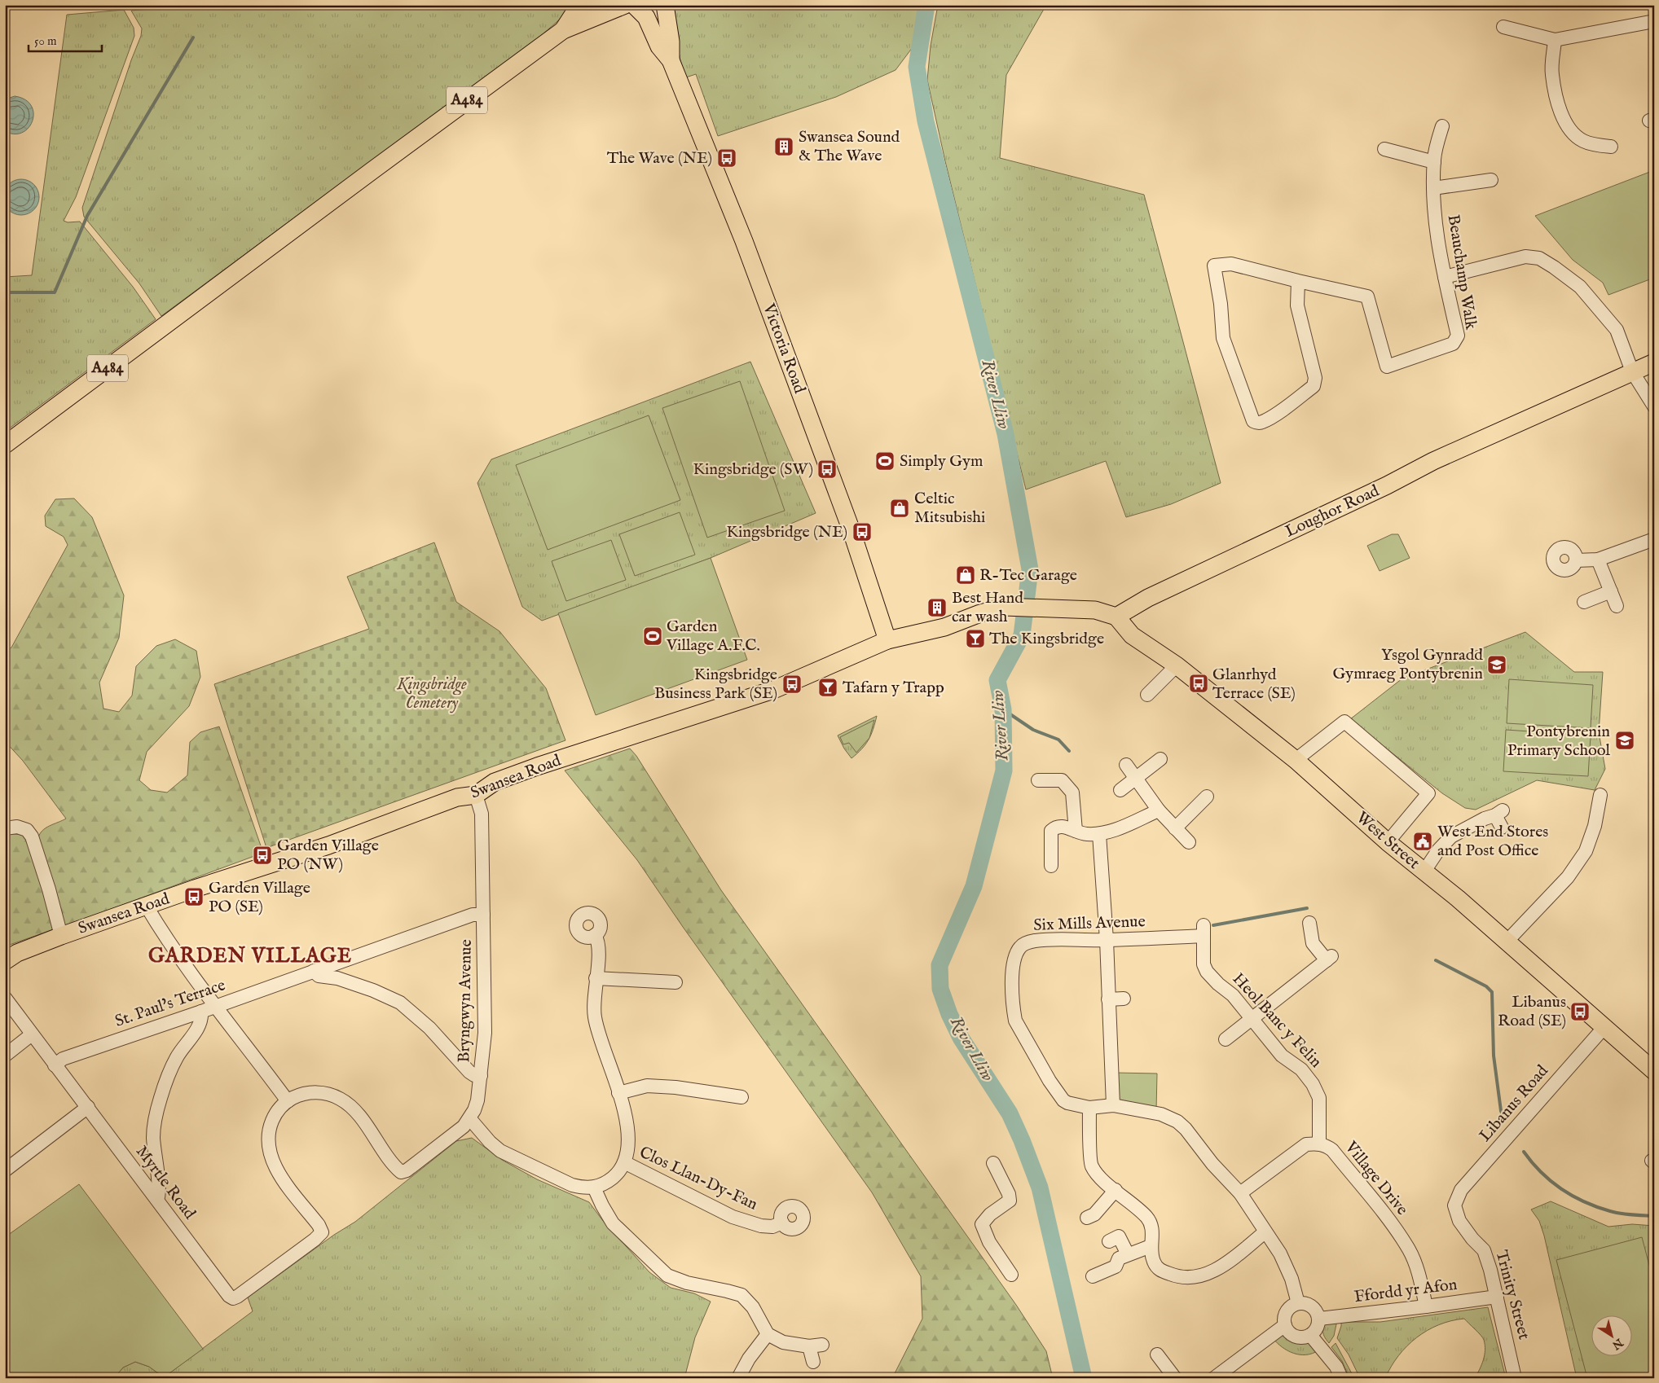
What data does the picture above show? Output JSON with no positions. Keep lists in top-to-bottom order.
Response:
{
  "streets": {
    "main road": [
      "A484",
      "Victoria Road",
      "Loughor Road",
      "Swansea Road",
      "West Street"
    ],
    "street": [
      "Beauchamp Walk",
      "Six Mills Avenue",
      "Bryngwyn Avenue",
      "St. Paul's Terrace",
      "Heol Banc y Felin",
      "Libanus Road",
      "Clos Llan-Dy-Fan",
      "Village Drive",
      "Myrtle Road",
      "Ffordd yr Afon",
      "Trinity Street"
    ]
  },
  "crossings": [
    ["Victoria Road", "Swansea Road"],
    ["Loughor Road", "Swansea Road"],
    ["Loughor Road", "West Street"],
    ["Swansea Road", "West Street"],
    ["Swansea Road", "Bryngwyn Avenue"],
    ["West Street", "Libanus Road"],
    ["Six Mills Avenue", "Heol Banc y Felin"],
    ["Six Mills Avenue", "Village Drive"],
    ["Six Mills Avenue", "Ffordd yr Afon"],
    ["Bryngwyn Avenue", "St. Paul's Terrace"],
    ["Bryngwyn Avenue", "Myrtle Road"],
    ["St. Paul's Terrace", "Myrtle Road"],
    ["Heol Banc y Felin", "Village Drive"],
    ["Libanus Road", "Trinity Street"],
    ["Village Drive", "Ffordd yr Afon"],
    ["Ffordd yr Afon", "Trinity Street"]
  ],
  "districts": ["GARDEN VILLAGE"],
  "water": ["River Lliw"],
  "parks": ["Kingsbridge Cemetery"],
  "places": {
    "building": ["Swansea Sound & The Wave", "Best Hand car wash"],
    "bus stop": [
      "The Wave (NE)",
      "Kingsbridge (SW)",
      "Kingsbridge (NE)",
      "Glanrhyd Terrace (SE)",
      "Kingsbridge Business Park (SE)",
      "Garden Village PO (NW)",
      "Garden Village PO (SE)",
      "Libanus Road (SE)"
    ],
    "sports": ["Simply Gym", "Garden Village A.F.C."],
    "shop": ["Celtic Mitsubishi", "R-Tec Garage"],
    "bar": ["The Kingsbridge", "Tafarn y Trapp"],
    "school or university": ["Ysgol Gynradd Gymraeg Pontybrenin", "Pontybrenin Primary School"],
    "public building": ["West End Stores and Post Office"]
  },
  "scale_bar": "50 m",
  "north": "bottom right"
}
